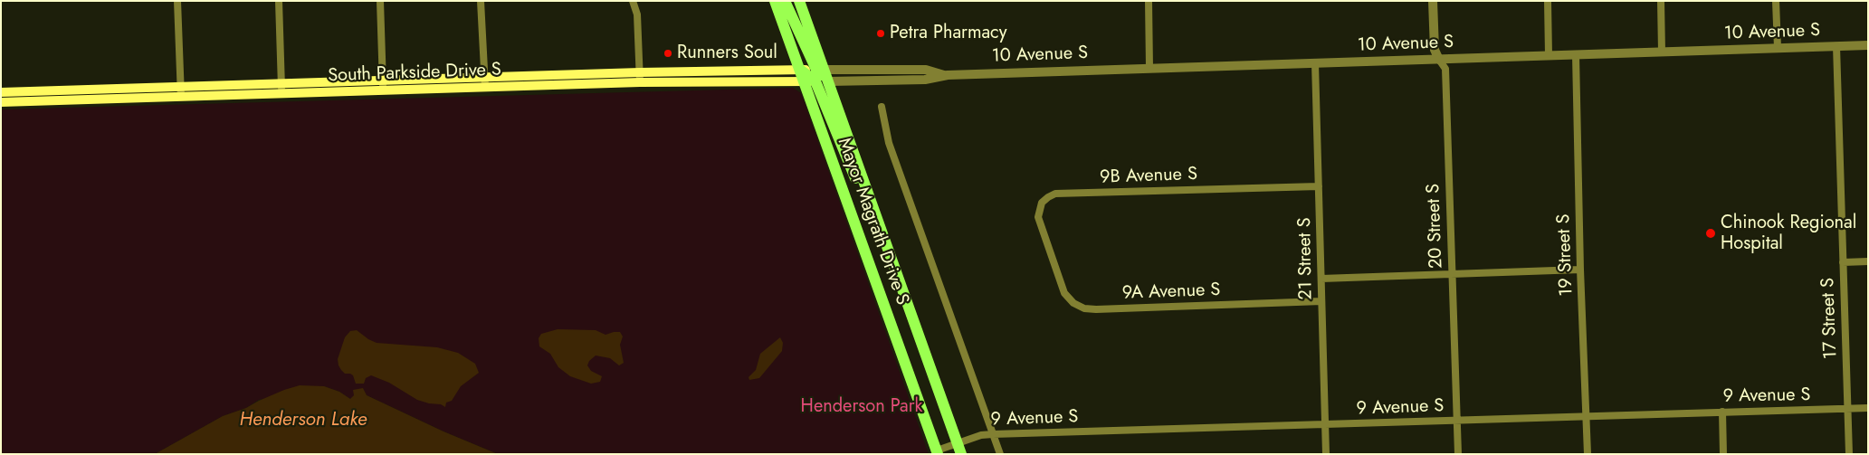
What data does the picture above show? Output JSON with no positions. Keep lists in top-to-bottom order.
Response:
{
  "streets": {
    "main road": ["South Parkside Drive S", "Mayor Magrath Drive S"],
    "street": [
      "10 Avenue S",
      "9B Avenue S",
      "20 Street S",
      "19 Street S",
      "21 Street S",
      "9A Avenue S",
      "17 Street S",
      "9 Avenue S"
    ]
  },
  "crossings": [
    ["10 Avenue S", "South Parkside Drive S"],
    ["10 Avenue S", "Mayor Magrath Drive S"],
    ["10 Avenue S", "20 Street S"],
    ["10 Avenue S", "19 Street S"],
    ["10 Avenue S", "21 Street S"],
    ["10 Avenue S", "17 Street S"],
    ["South Parkside Drive S", "Mayor Magrath Drive S"],
    ["9B Avenue S", "21 Street S"],
    ["9B Avenue S", "9A Avenue S"],
    ["Mayor Magrath Drive S", "9 Avenue S"],
    ["20 Street S", "9 Avenue S"],
    ["19 Street S", "9 Avenue S"],
    ["21 Street S", "9A Avenue S"],
    ["21 Street S", "9 Avenue S"],
    ["17 Street S", "9 Avenue S"]
  ],
  "water": ["Henderson Lake"],
  "parks": ["Henderson Park"],
  "places": ["Petra Pharmacy", "Runners Soul", "Chinook Regional Hospital"]
}
